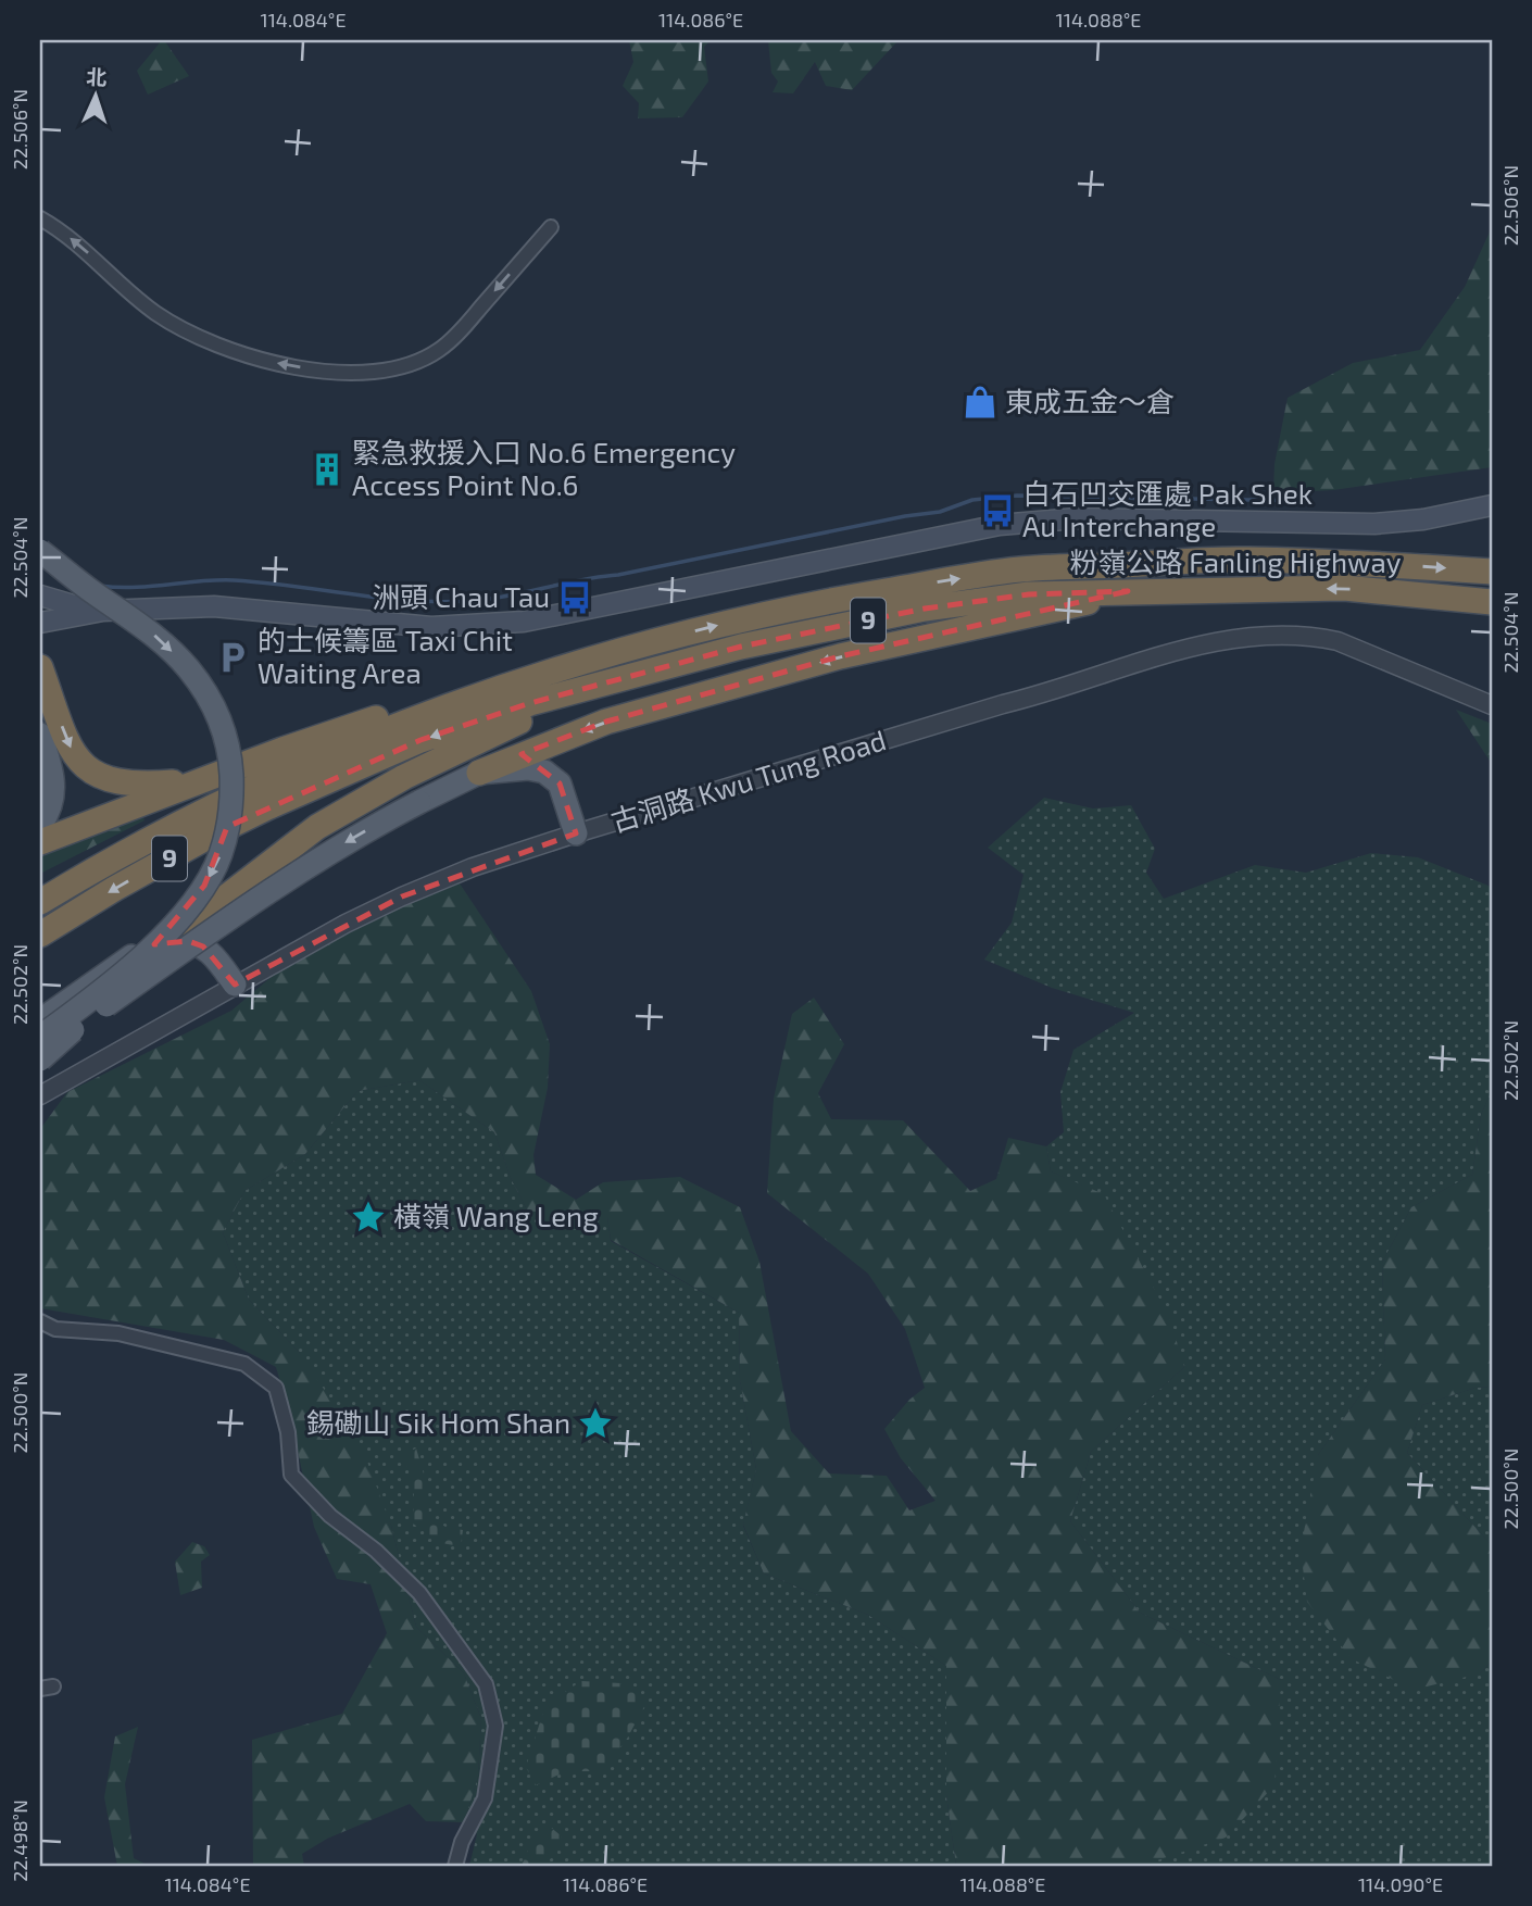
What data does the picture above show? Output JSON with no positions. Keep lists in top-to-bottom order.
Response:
{
  "streets": {
    "highway": ["粉嶺公路 Fanling Highway", "9"],
    "street": ["古洞路 Kwu Tung Road"]
  },
  "places": {
    "shop": ["東成五金～倉"],
    "building": ["緊急救援入口 No.6 Emergency Access Point No.6"],
    "bus stop": ["白石凹交匯處 Pak Shek Au Interchange", "洲頭 Chau Tau"],
    "parking": ["的士候籌區 Taxi Chit Waiting Area"],
    "place": ["橫嶺 Wang Leng", "錫磡山 Sik Hom Shan"]
  },
  "north": "top",
  "coordinates": [
    "114.084°E",
    "114.086°E",
    "114.088°E",
    "22.506°N",
    "22.504°N",
    "22.502°N",
    "22.500°N",
    "22.498°N",
    "114.090°E"
  ]
}
